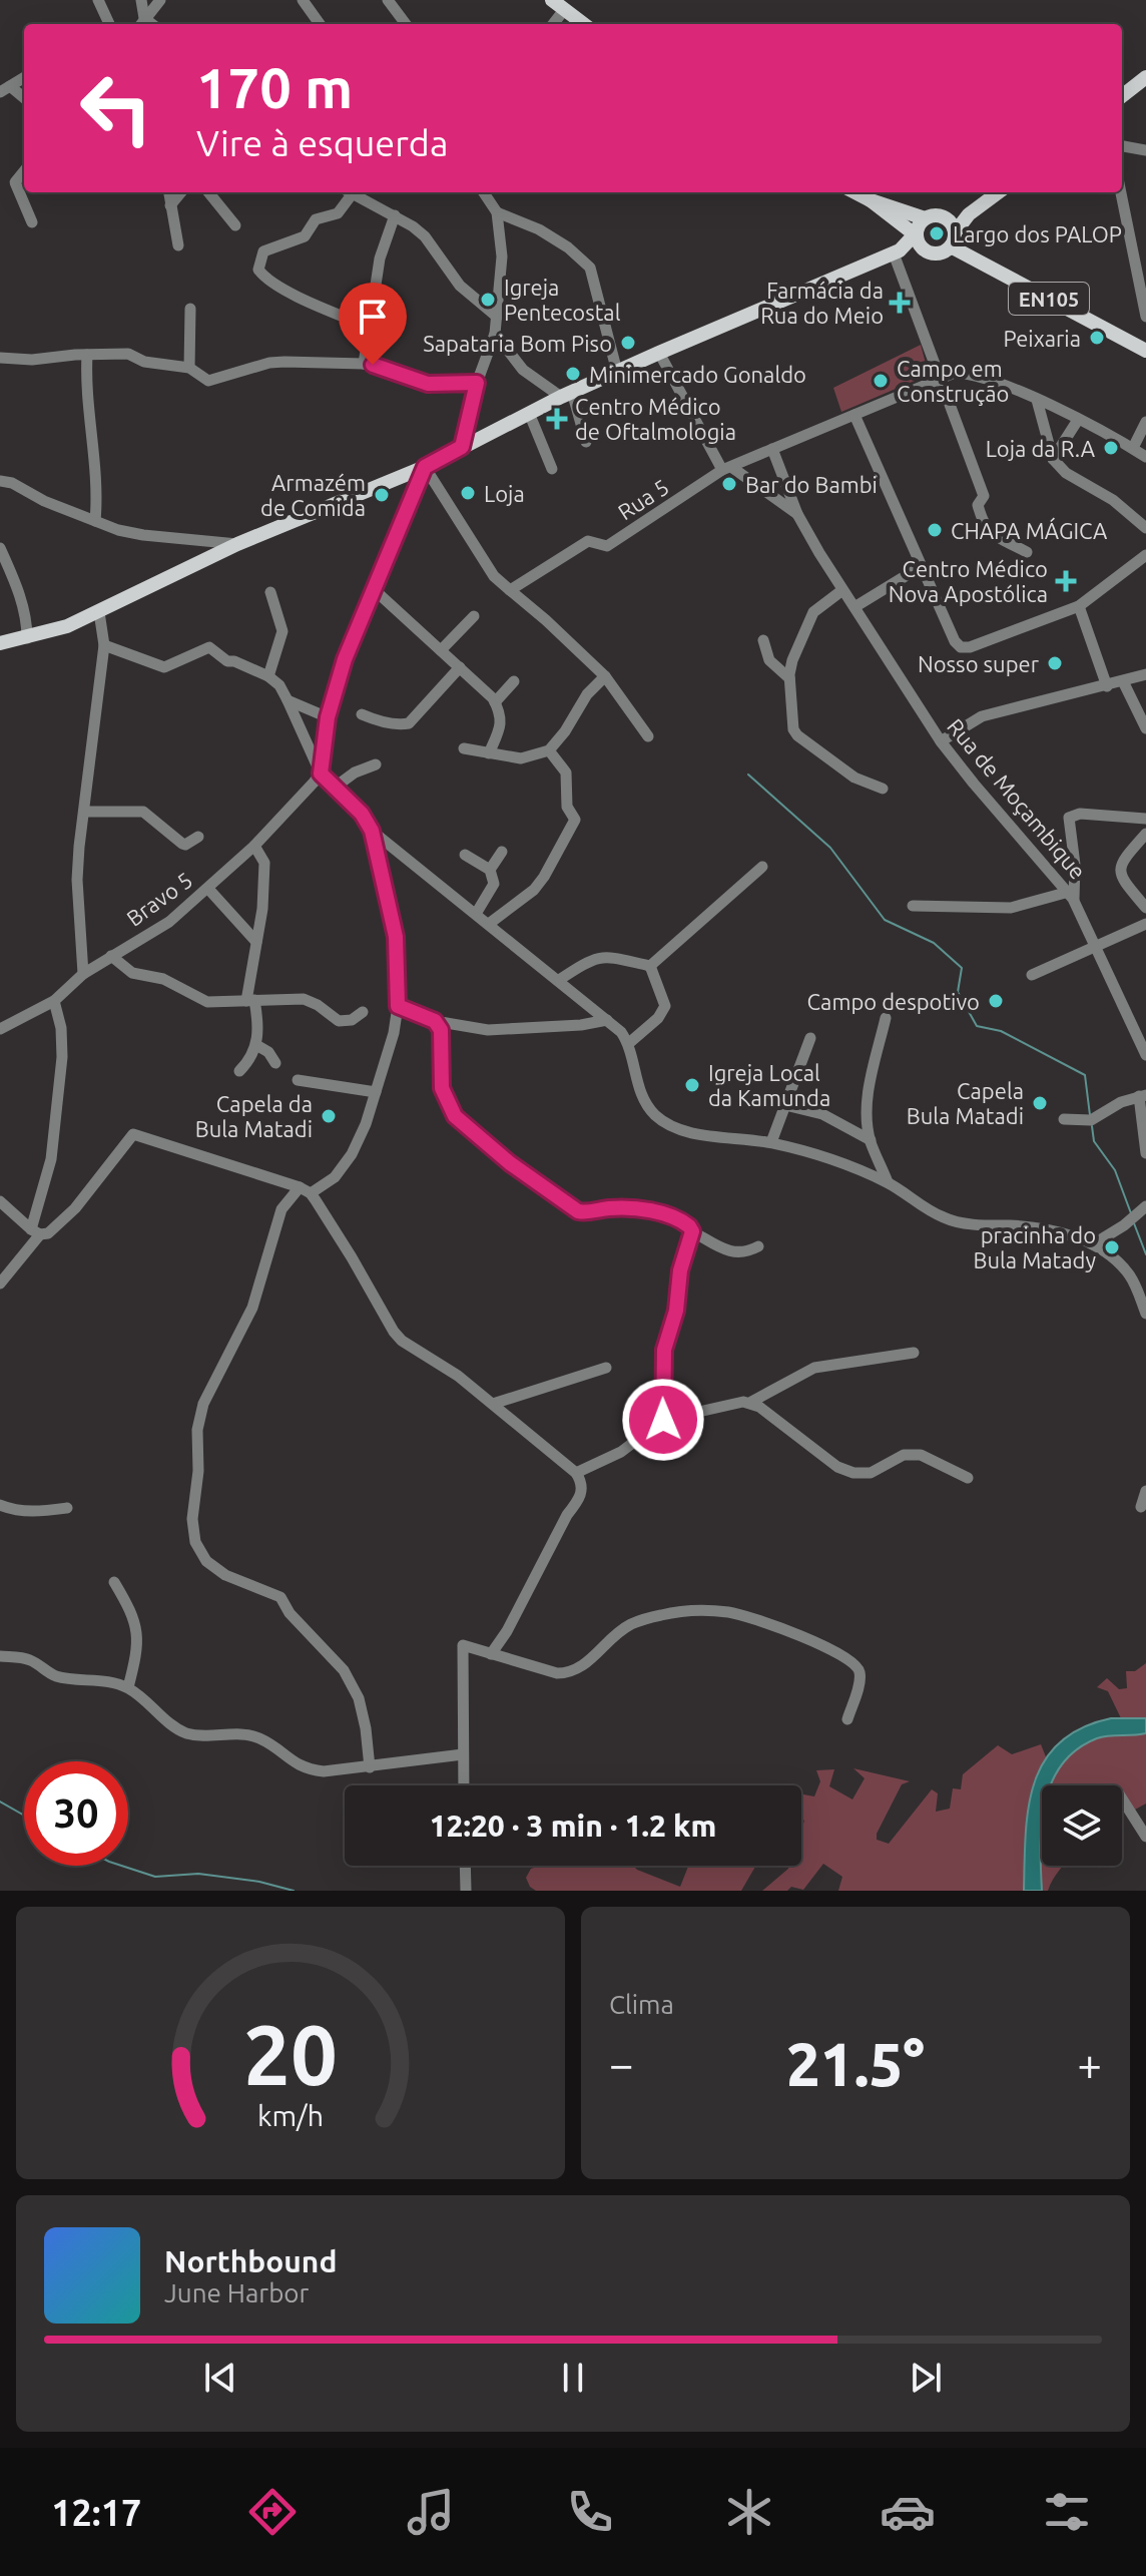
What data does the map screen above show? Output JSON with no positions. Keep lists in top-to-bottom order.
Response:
{
  "streets": {
    "main road": ["EN105"],
    "street": ["Rua 5", "Rua de Moçambique", "Bravo 5"]
  },
  "crossings": [
    ["Rua 5", "Rua de Moçambique"]
  ],
  "places": {
    "other": [
      "Largo dos PALOP",
      "Igreja Pentecostal",
      "Peixaria",
      "Sapataria Bom Piso",
      "Minimercado Gonaldo",
      "Campo em Construção",
      "Loja da R.A",
      "Bar do Bambi",
      "Loja",
      "Armazém de Comida",
      "CHAPA MÁGICA",
      "Nosso super",
      "Campo despotivo",
      "Igreja Local da Kamunda",
      "Capela Bula Matadi",
      "Capela da Bula Matadi",
      "pracinha do Bula Matady"
    ],
    "health": ["Farmácia da Rua do Meio", "Centro Médico de Oftalmologia", "Centro Médico Nova Apostólica"]
  },
  "page": {
    "turn": ["170 m", "Vire à esquerda"],
    "limit": "30",
    "trip": "12:20 · 3 min · 1.2 km",
    "tile": "Clima",
    "heat": ["−", "21.5°", "+"],
    "song": ["Northbound", "June Harbor"],
    "tabs": "12:17",
    "gauge": ["20", "km/h"]
  }
}
